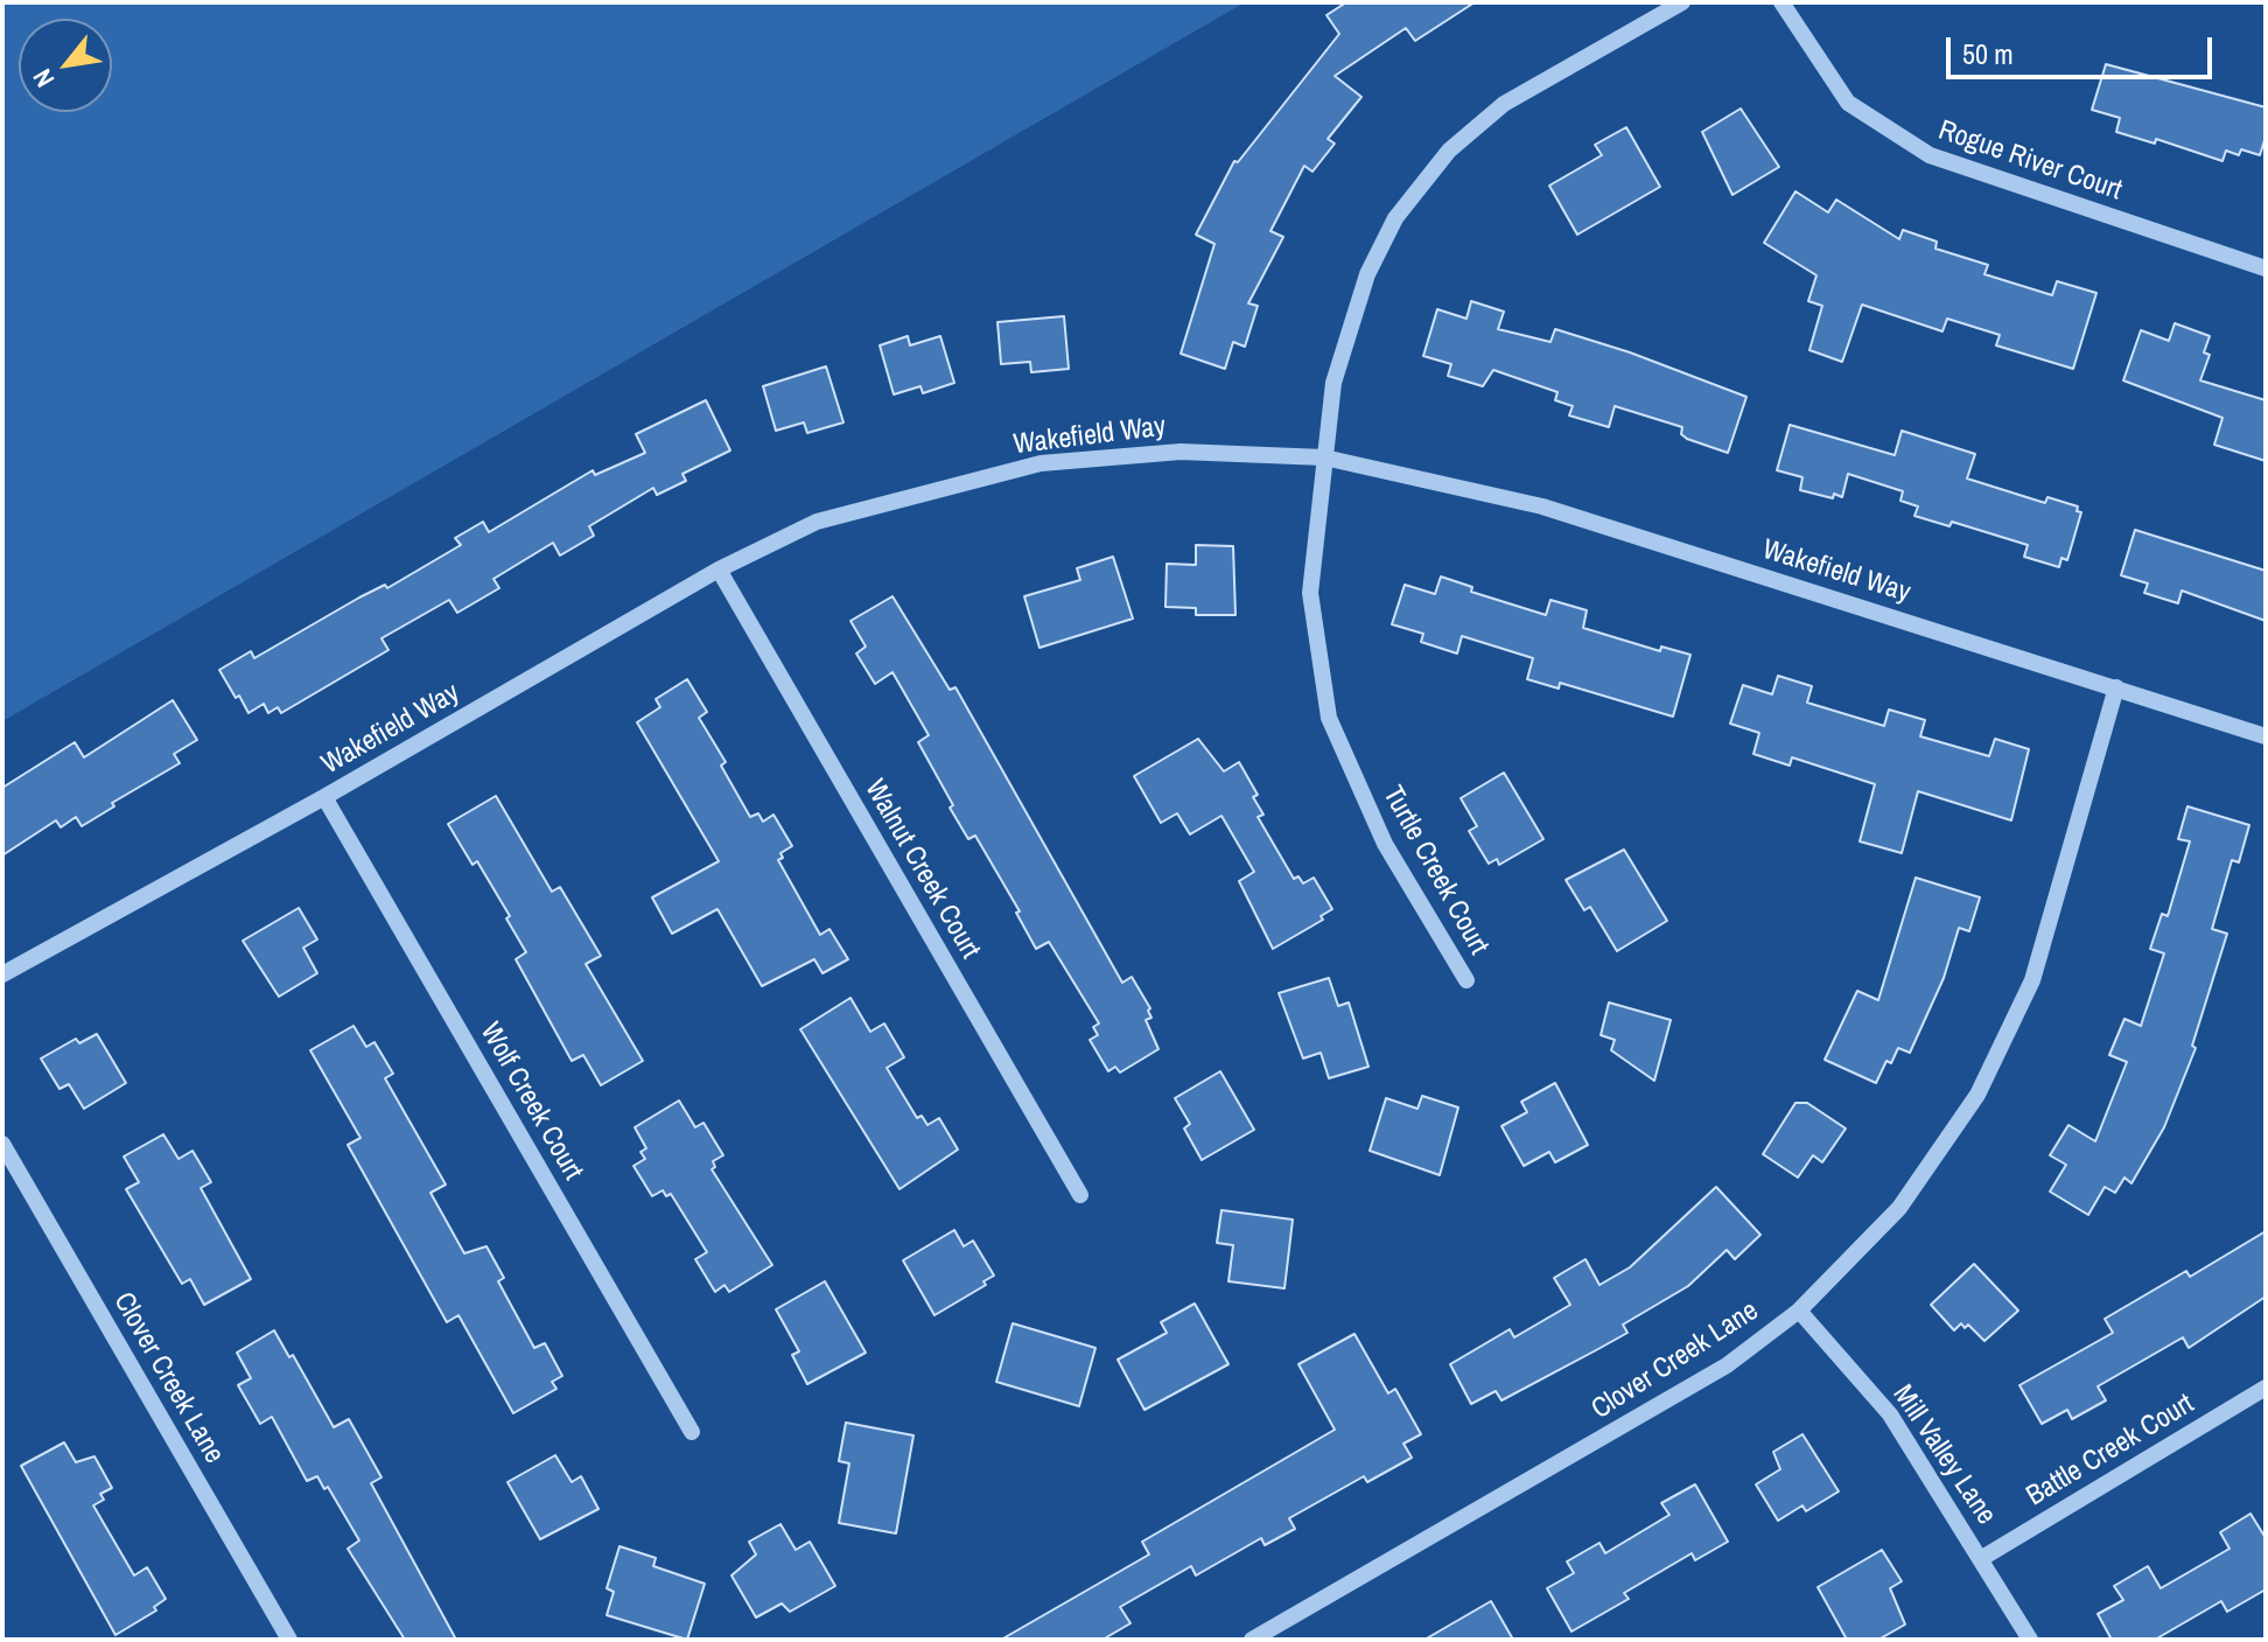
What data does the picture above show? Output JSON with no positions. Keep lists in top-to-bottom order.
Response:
{
  "streets": {
    "street": [
      "Rogue River Court",
      "Wakefield Way",
      "Walnut Creek Court",
      "Turtle Creek Court",
      "Wolf Creek Court",
      "Clover Creek Lane",
      "Battle Creek Court",
      "Mill Valley Lane"
    ]
  },
  "crossings": [
    ["Wakefield Way", "Walnut Creek Court"],
    ["Wakefield Way", "Turtle Creek Court"],
    ["Wakefield Way", "Wolf Creek Court"],
    ["Wakefield Way", "Clover Creek Lane"],
    ["Clover Creek Lane", "Mill Valley Lane"],
    ["Battle Creek Court", "Mill Valley Lane"]
  ],
  "scale_bar": "50 m",
  "north": "bottom left"
}
